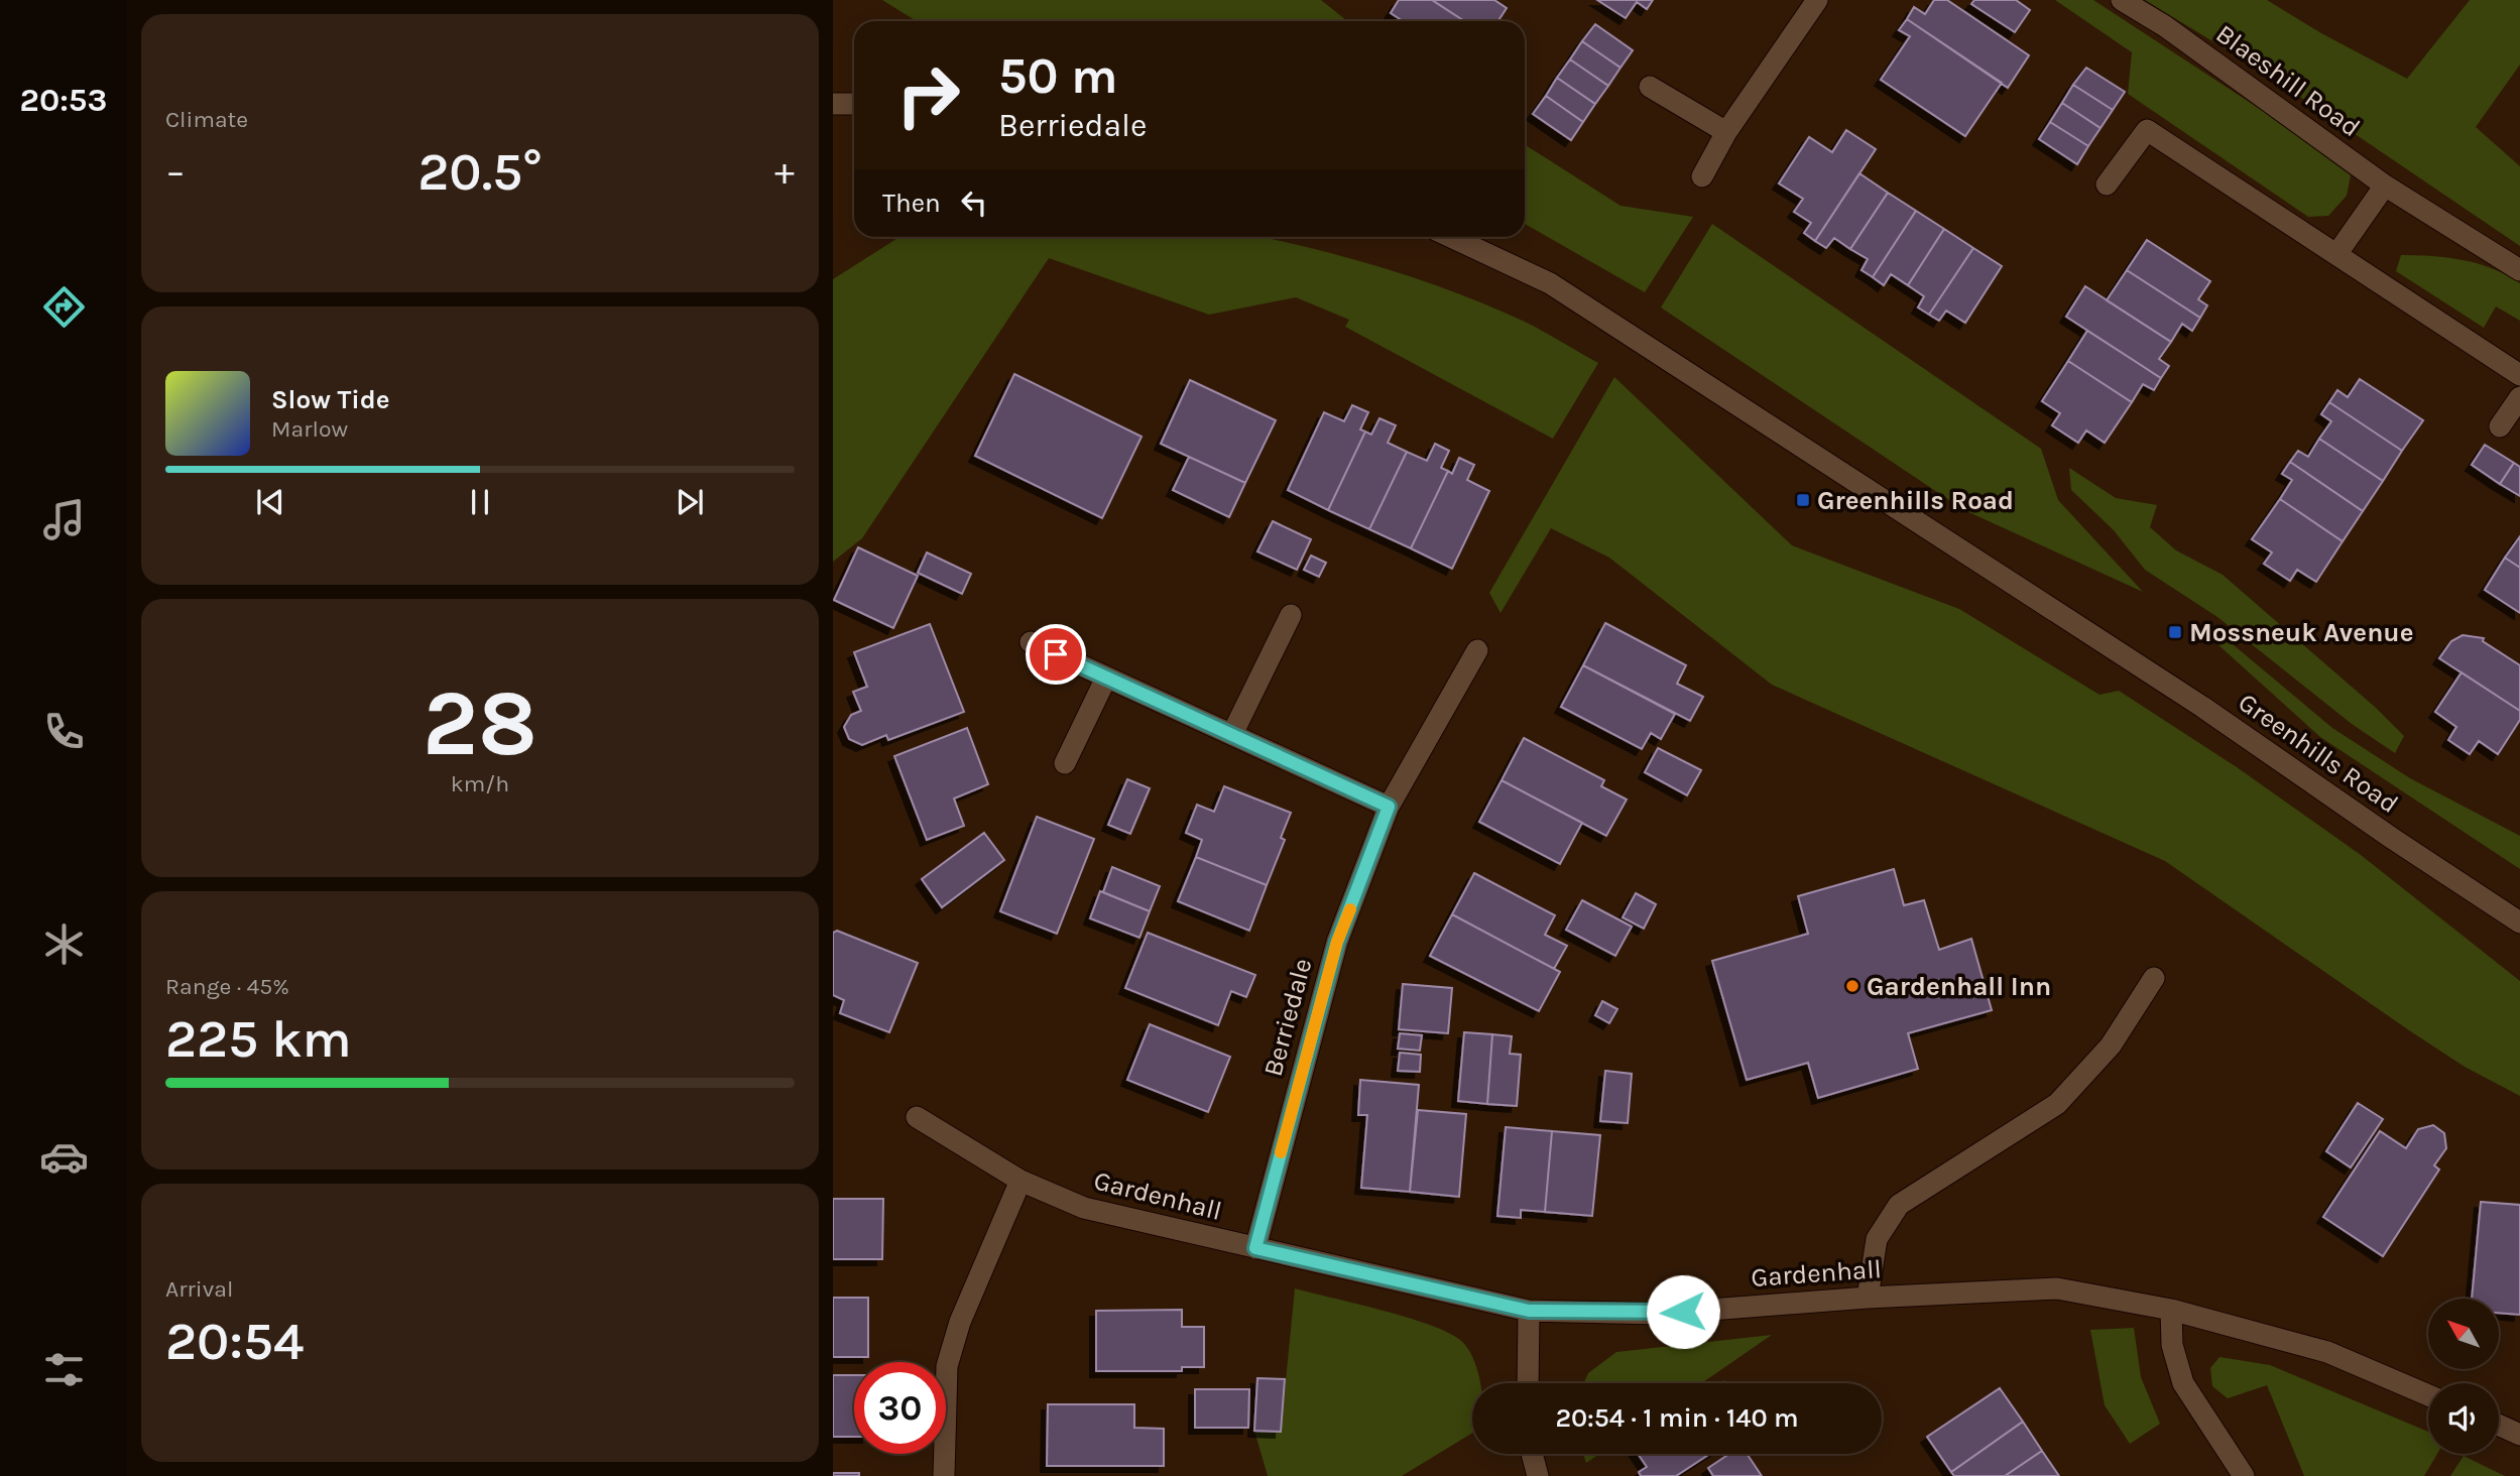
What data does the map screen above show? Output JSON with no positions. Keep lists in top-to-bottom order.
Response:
{
  "streets": {
    "street": [
      "Blaeshill Road",
      "Greenhills Road",
      "Berriedale",
      "Gardenhall"
    ]
  },
  "crossings": [
    ["Berriedale", "Gardenhall"]
  ],
  "places": {
    "transit": ["Greenhills Road", "Mossneuk Avenue"],
    "other": ["Gardenhall Inn"]
  },
  "north": "top left",
  "page": {
    "tabs": "20:53",
    "tile": [
      "Climate",
      ["28", "km/h"],
      ["Range · 45%", "225 km"],
      ["Arrival", "20:54"]
    ],
    "turn": ["50 m", "Berriedale"],
    "heat": ["−", "20.5°", "+"],
    "then": "Then",
    "song": ["Slow Tide", "Marlow"],
    "limit": "30",
    "trip": "20:54 · 1 min · 140 m"
  }
}
